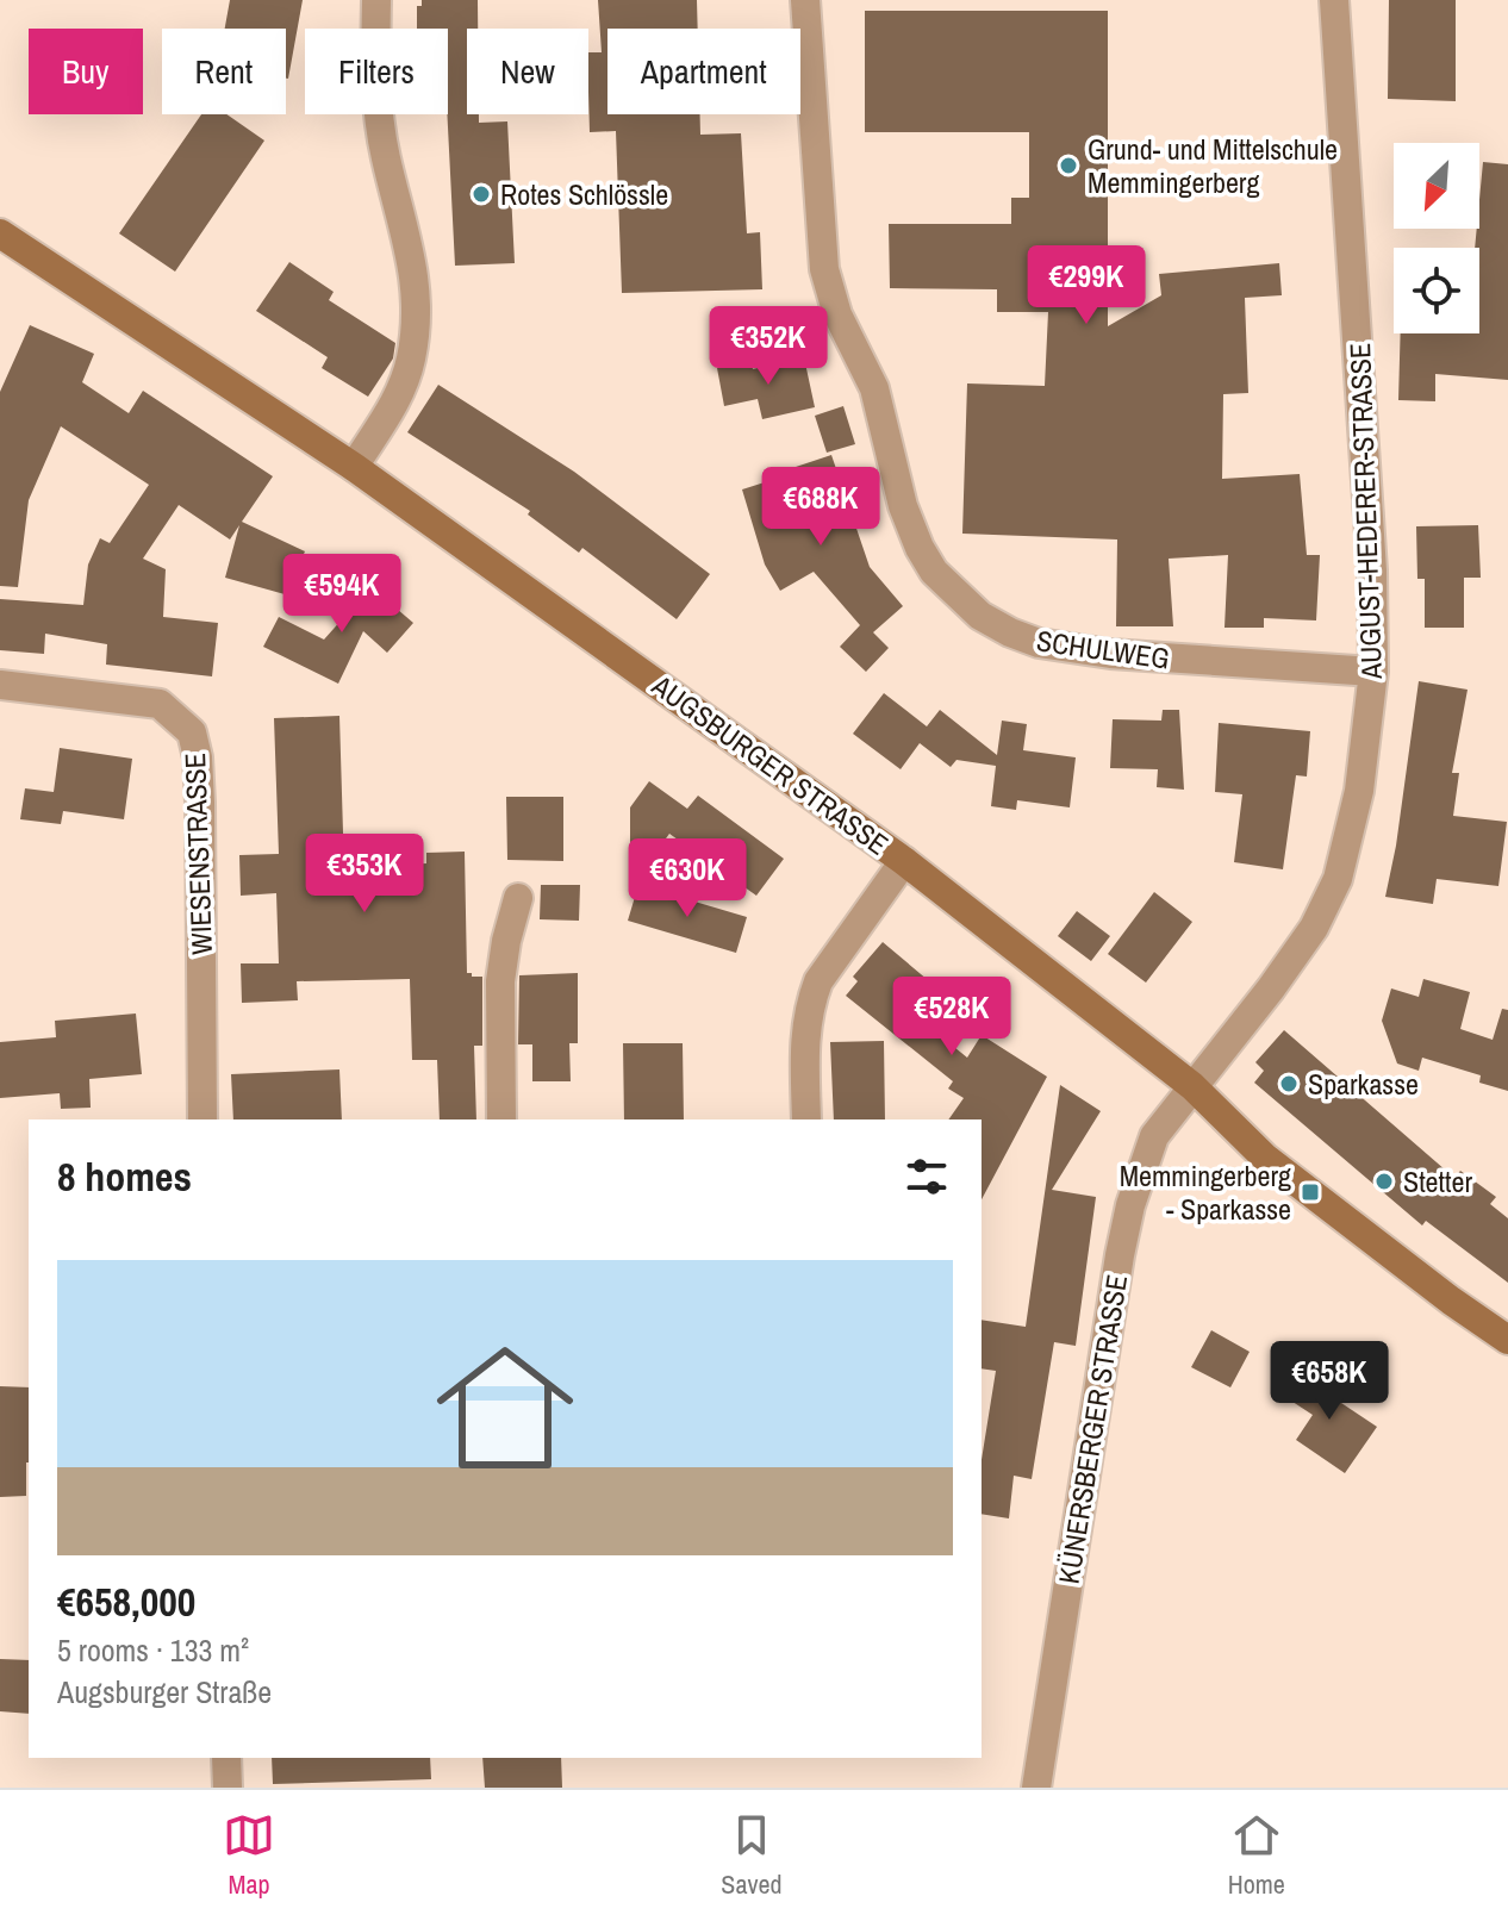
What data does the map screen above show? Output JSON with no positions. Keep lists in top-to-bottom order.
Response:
{
  "streets": {
    "street": [
      "AUGUST-HEDERER-STRASSE",
      "SCHULWEG",
      "AUGSBURGER STRASSE",
      "WIESENSTRASSE",
      "KÜNERSBERGER STRASSE"
    ]
  },
  "crossings": [
    ["AUGUST-HEDERER-STRASSE", "SCHULWEG"],
    ["AUGUST-HEDERER-STRASSE", "AUGSBURGER STRASSE"],
    ["AUGUST-HEDERER-STRASSE", "KÜNERSBERGER STRASSE"],
    ["AUGSBURGER STRASSE", "KÜNERSBERGER STRASSE"]
  ],
  "places": {
    "other": [
      "Grund- und Mittelschule Memmingerberg",
      "Rotes Schlössle",
      "Sparkasse",
      "Stetter"
    ],
    "transit": ["Memmingerberg - Sparkasse"]
  },
  "north": "bottom left",
  "page": {
    "chip": [
      "Buy",
      "Rent",
      "Filters",
      "New",
      "Apartment"
    ],
    "price": [
      "€299K",
      "€352K",
      "€688K",
      "€594K",
      "€353K",
      "€630K",
      "€528K",
      "€658K"
    ],
    "heading": "8 homes",
    "list": [
      {
        "name": "€658,000",
        "note": "5 rooms · 133 m² · Augsburger Straße"
      }
    ],
    "tabs": ["Map", "Saved", "Home"]
  }
}
